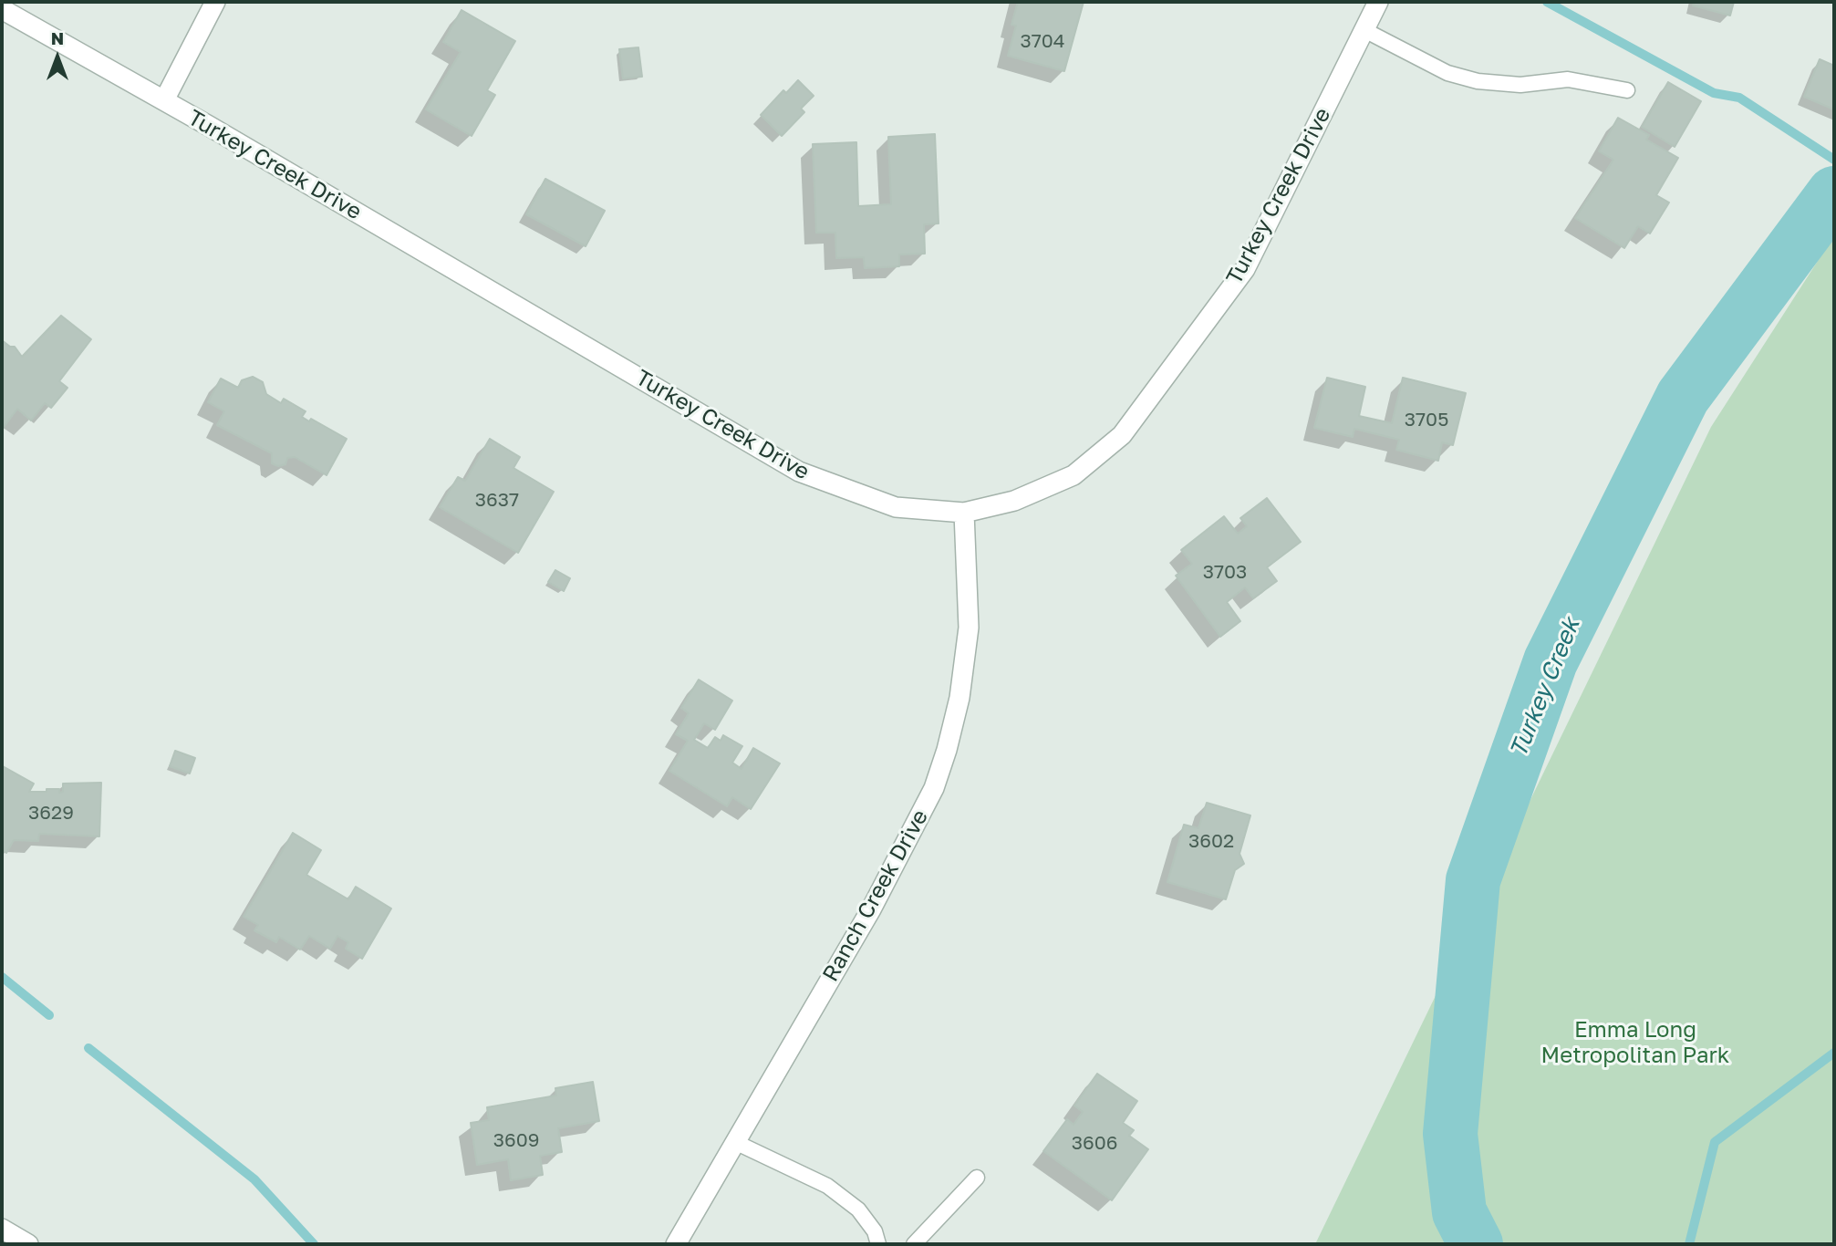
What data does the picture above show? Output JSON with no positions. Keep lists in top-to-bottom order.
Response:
{
  "streets": {
    "street": ["Turkey Creek Drive", "Ranch Creek Drive"]
  },
  "crossings": [
    ["Turkey Creek Drive", "Ranch Creek Drive"]
  ],
  "water": ["Turkey Creek"],
  "parks": ["Emma Long Metropolitan Park"],
  "house_numbers": [
    "3704",
    "3705",
    "3637",
    "3703",
    "3629",
    "3602",
    "3609",
    "3606"
  ],
  "north": "top"
}
